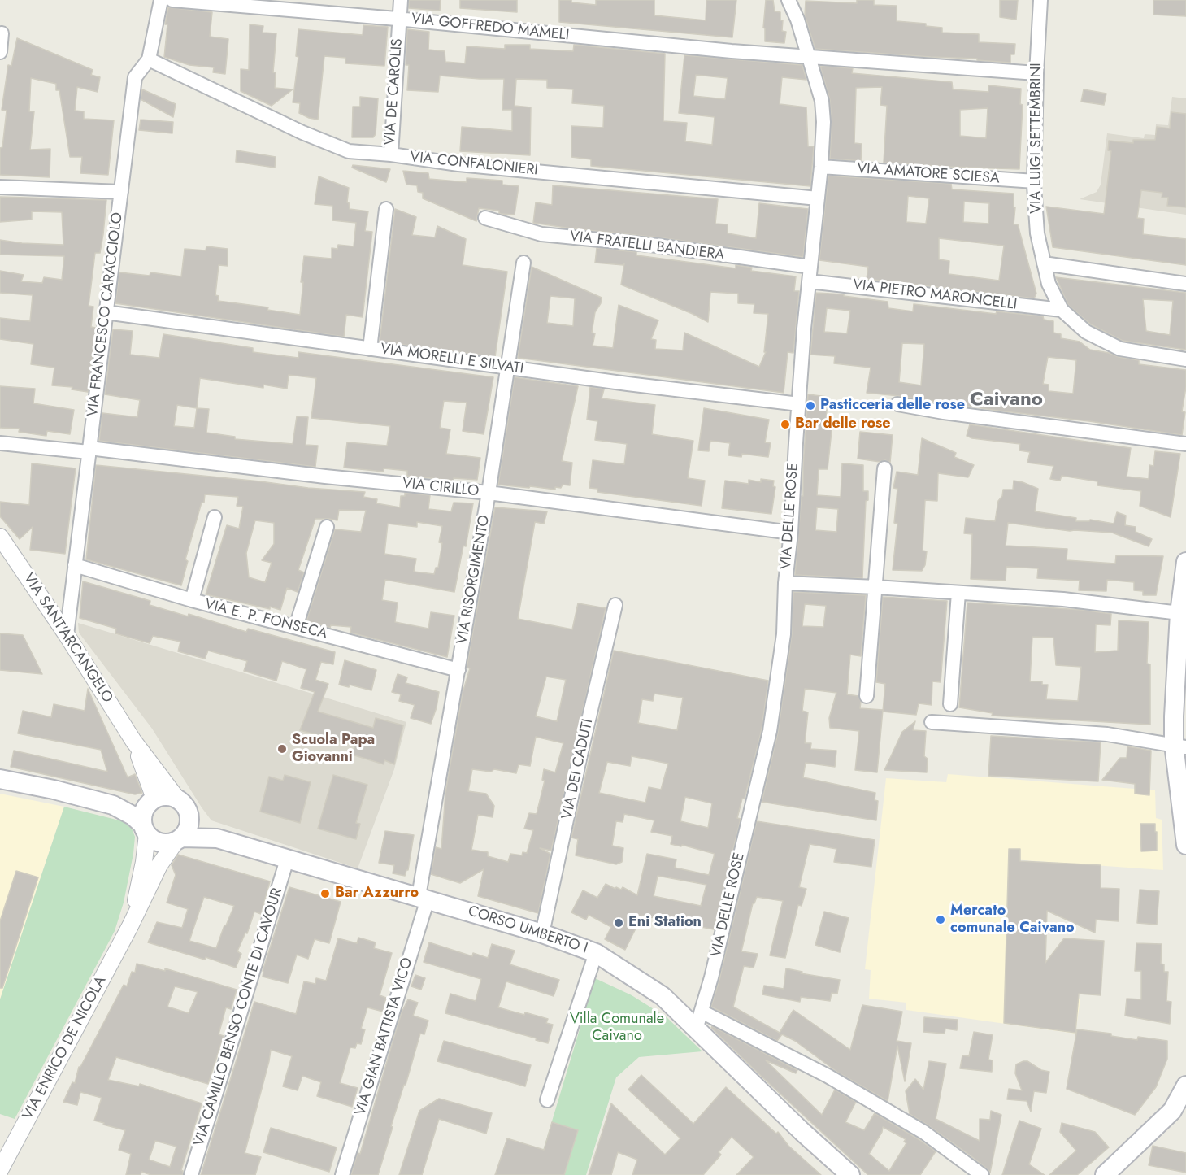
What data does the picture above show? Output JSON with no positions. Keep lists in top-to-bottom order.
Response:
{
  "streets": {
    "main road": ["CORSO UMBERTO I"],
    "street": [
      "VIA GOFFREDO MAMELI",
      "VIA DE CAROLIS",
      "VIA LUIGI SETTEMBRINI",
      "VIA CONFALONIERI",
      "VIA AMATORE SCIESA",
      "VIA FRATELLI BANDIERA",
      "VIA PIETRO MARONCELLI",
      "VIA FRANCESCO CARACCIOLO",
      "VIA MORELLI E SILVATI",
      "VIA CIRILLO",
      "VIA DELLE ROSE",
      "VIA RISORGIMENTO",
      "VIA E. P. FONSECA",
      "VIA SANT'ARCANGELO",
      "VIA DEI CADUTI",
      "VIA CAMILLO BENSO CONTE DI CAVOUR",
      "VIA GIAN BATTISTA VICO",
      "VIA ENRICO DE NICOLA"
    ]
  },
  "crossings": [
    ["VIA GOFFREDO MAMELI", "VIA DE CAROLIS"],
    ["VIA GOFFREDO MAMELI", "VIA LUIGI SETTEMBRINI"],
    ["VIA GOFFREDO MAMELI", "VIA DELLE ROSE"],
    ["VIA DE CAROLIS", "VIA CONFALONIERI"],
    ["VIA LUIGI SETTEMBRINI", "VIA AMATORE SCIESA"],
    ["VIA LUIGI SETTEMBRINI", "VIA PIETRO MARONCELLI"],
    ["VIA CONFALONIERI", "VIA FRANCESCO CARACCIOLO"],
    ["VIA CONFALONIERI", "VIA DELLE ROSE"],
    ["VIA AMATORE SCIESA", "VIA DELLE ROSE"],
    ["VIA FRATELLI BANDIERA", "VIA DELLE ROSE"],
    ["VIA PIETRO MARONCELLI", "VIA DELLE ROSE"],
    ["VIA FRANCESCO CARACCIOLO", "VIA MORELLI E SILVATI"],
    ["VIA FRANCESCO CARACCIOLO", "VIA CIRILLO"],
    ["VIA FRANCESCO CARACCIOLO", "VIA E. P. FONSECA"],
    ["VIA FRANCESCO CARACCIOLO", "VIA SANT'ARCANGELO"],
    ["VIA MORELLI E SILVATI", "VIA DELLE ROSE"],
    ["VIA MORELLI E SILVATI", "VIA RISORGIMENTO"],
    ["VIA CIRILLO", "VIA DELLE ROSE"],
    ["VIA CIRILLO", "VIA RISORGIMENTO"],
    ["VIA DELLE ROSE", "CORSO UMBERTO I"],
    ["VIA RISORGIMENTO", "VIA E. P. FONSECA"],
    ["VIA RISORGIMENTO", "CORSO UMBERTO I"],
    ["VIA RISORGIMENTO", "VIA GIAN BATTISTA VICO"],
    ["VIA DEI CADUTI", "CORSO UMBERTO I"],
    ["CORSO UMBERTO I", "VIA CAMILLO BENSO CONTE DI CAVOUR"],
    ["CORSO UMBERTO I", "VIA GIAN BATTISTA VICO"]
  ],
  "districts": ["Caivano"],
  "parks": ["Villa Comunale Caivano"],
  "places": [
    "Pasticceria delle rose",
    "Bar delle rose",
    "Scuola Papa Giovanni",
    "Bar Azzurro",
    "Mercato comunale Caivano",
    "Eni Station"
  ]
}
